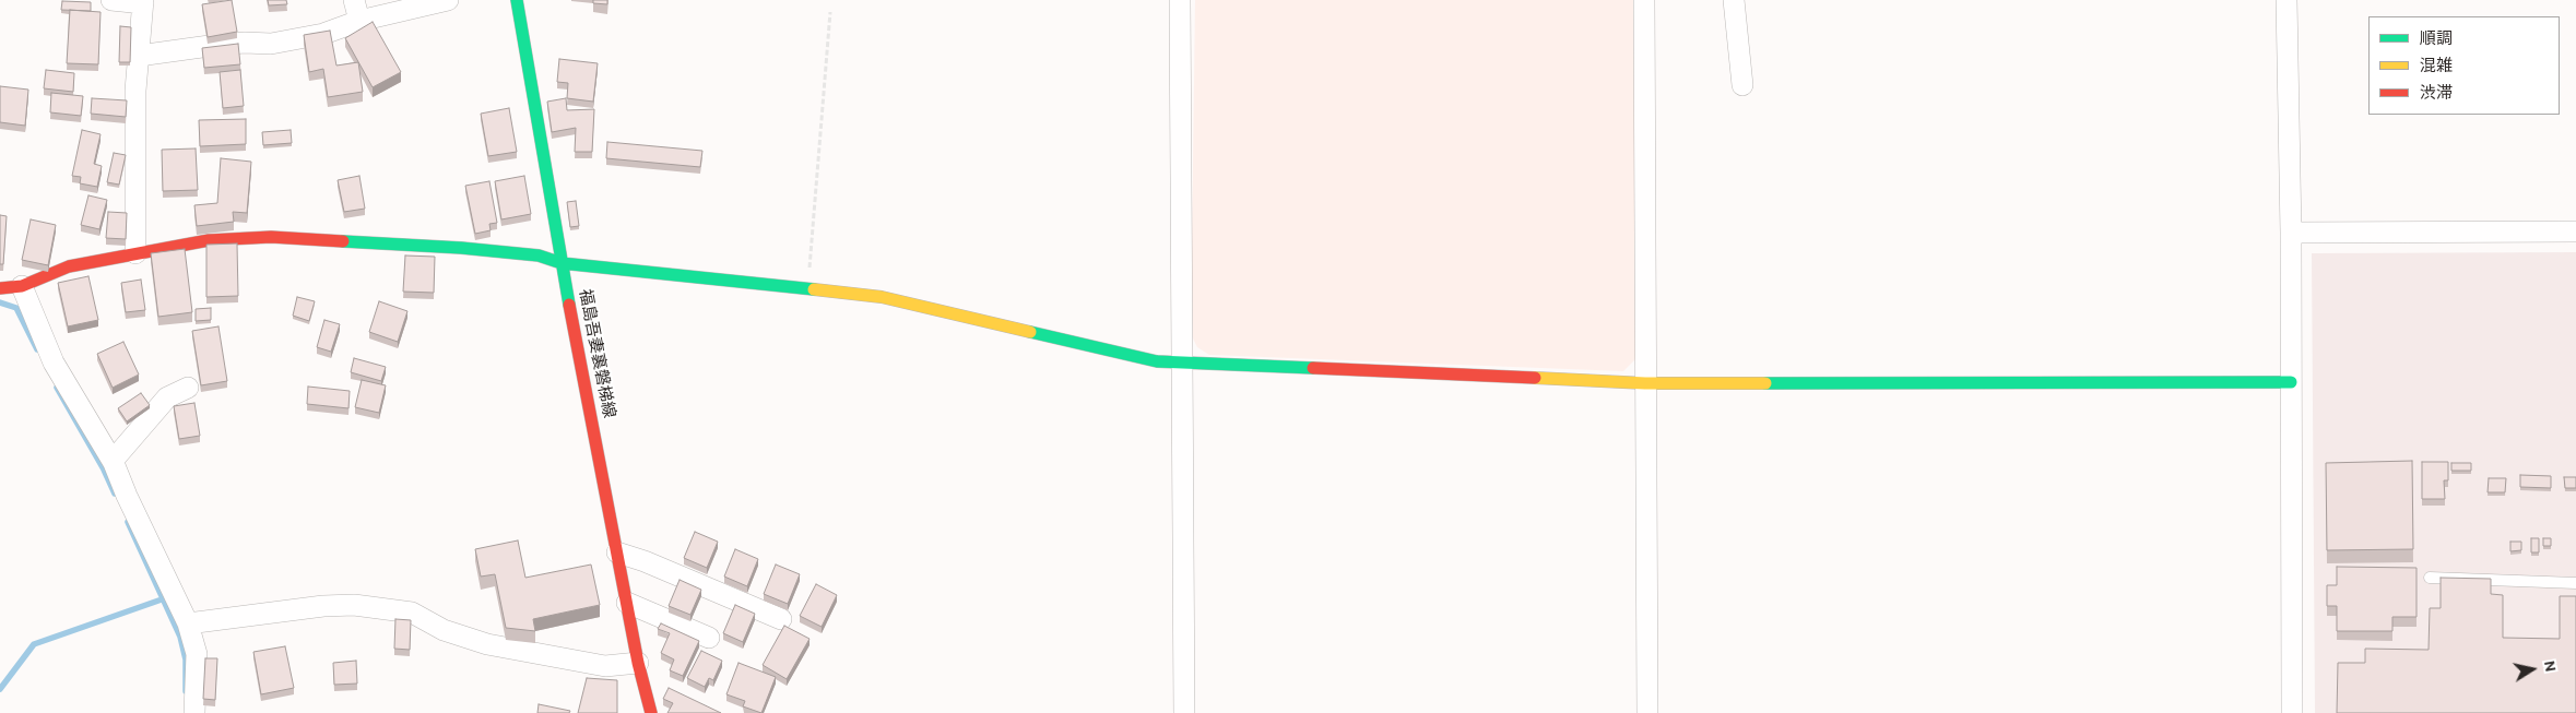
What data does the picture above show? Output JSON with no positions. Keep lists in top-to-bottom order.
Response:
{
  "streets": {
    "street": ["福島吾妻裏磐梯線"]
  },
  "legend": ["順調", "混雑", "渋滞"],
  "north": "right"
}
